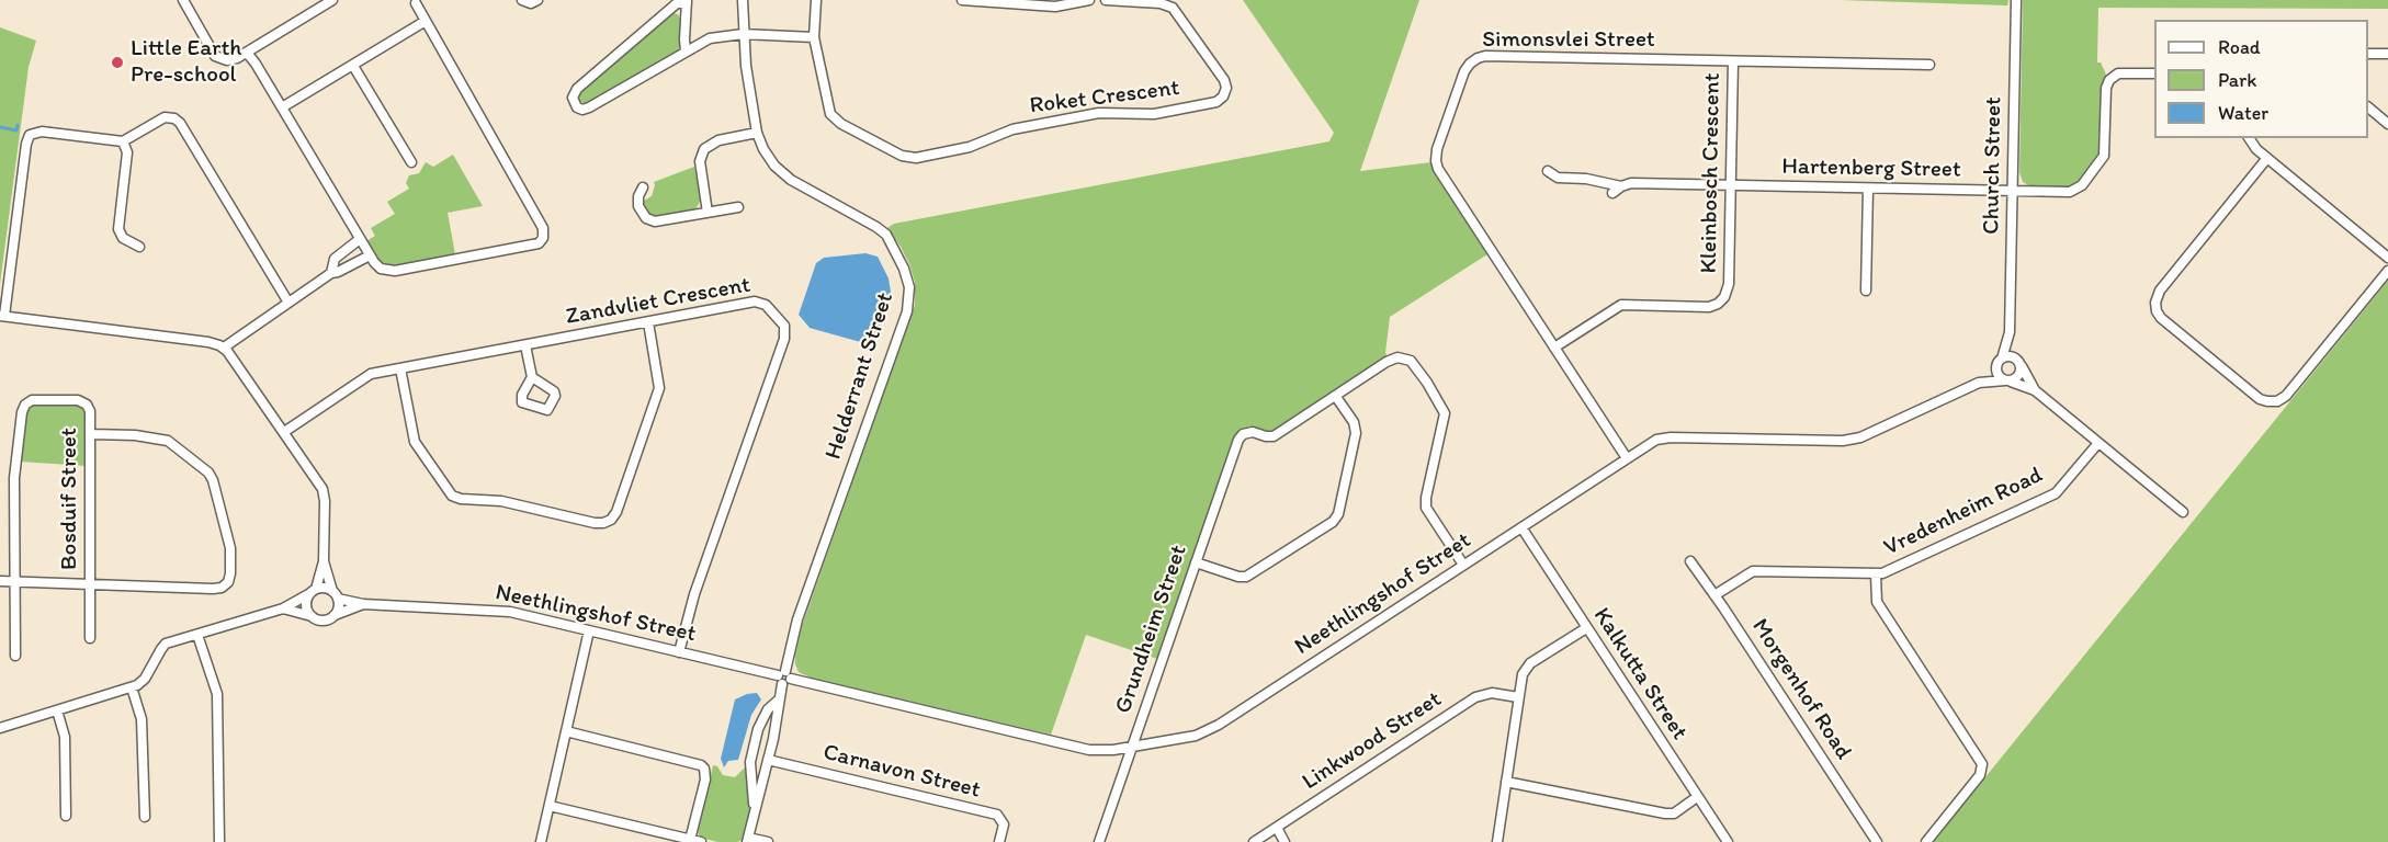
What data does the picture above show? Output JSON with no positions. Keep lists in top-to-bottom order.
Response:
{
  "streets": {
    "street": [
      "Simonsvlei Street",
      "Roket Crescent",
      "Church Street",
      "Hartenberg Street",
      "Kleinbosch Crescent",
      "Zandvliet Crescent",
      "Helderrant Street",
      "Bosduif Street",
      "Vredenheim Road",
      "Neethlingshof Street",
      "Grundheim Street",
      "Kalkutta Street",
      "Morgenhof Road",
      "Linkwood Street",
      "Carnavon Street"
    ]
  },
  "crossings": [
    ["Simonsvlei Street", "Kleinbosch Crescent"],
    ["Simonsvlei Street", "Neethlingshof Street"],
    ["Church Street", "Hartenberg Street"],
    ["Hartenberg Street", "Kleinbosch Crescent"],
    ["Zandvliet Crescent", "Neethlingshof Street"],
    ["Helderrant Street", "Neethlingshof Street"],
    ["Helderrant Street", "Carnavon Street"],
    ["Vredenheim Road", "Morgenhof Road"],
    ["Neethlingshof Street", "Grundheim Street"],
    ["Neethlingshof Street", "Kalkutta Street"]
  ],
  "places": ["Little Earth Pre-school"],
  "legend": ["Road", "Park", "Water"]
}
